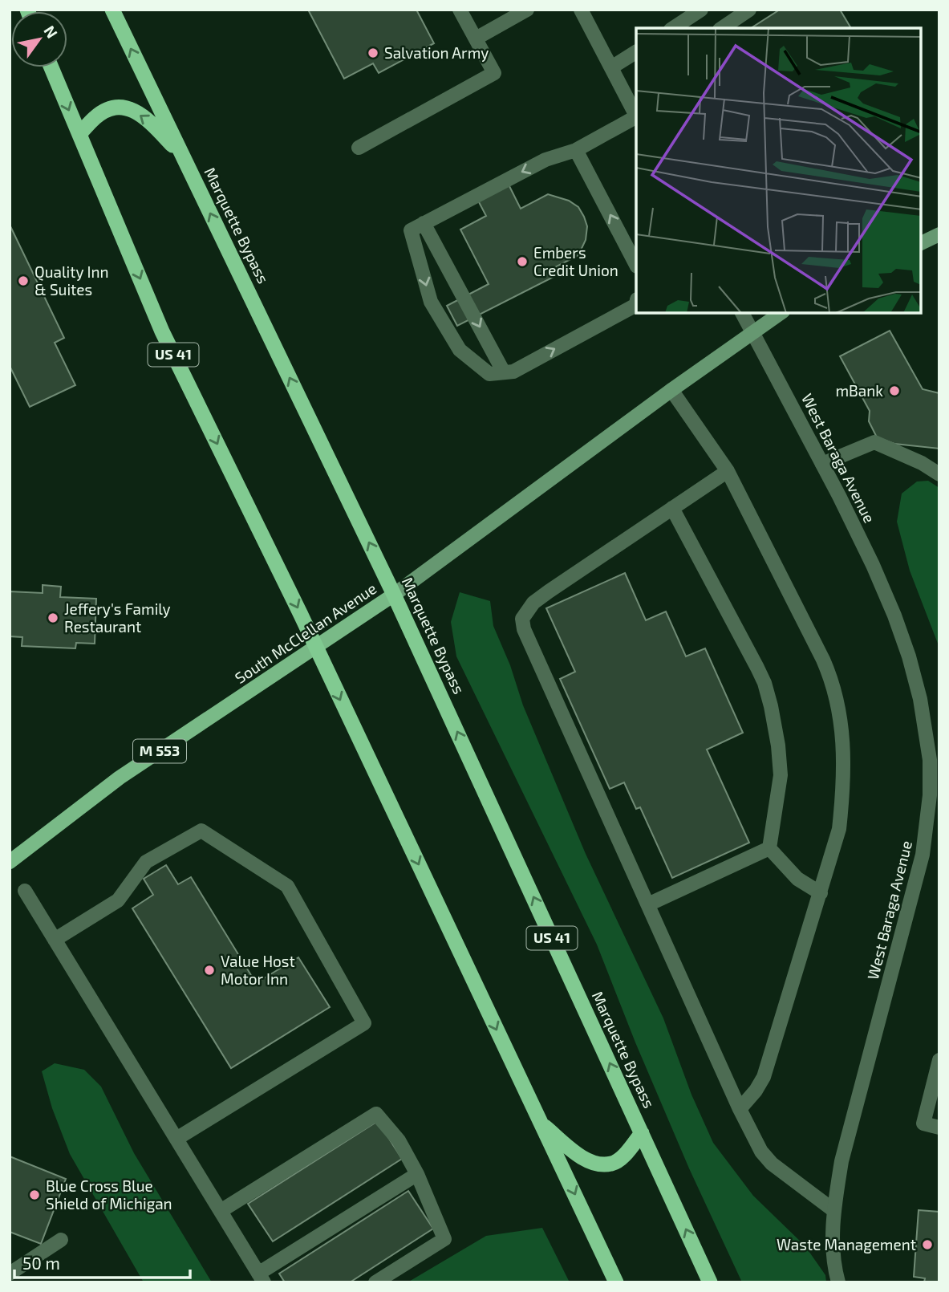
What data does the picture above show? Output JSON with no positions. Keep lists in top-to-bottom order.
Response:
{
  "streets": {
    "highway": ["Marquette Bypass", "US 41"],
    "main road": ["South McClellan Avenue", "M 553"],
    "street": ["West Baraga Avenue"]
  },
  "crossings": [
    ["Marquette Bypass", "South McClellan Avenue"],
    ["US 41", "South McClellan Avenue"],
    ["West Baraga Avenue", "South McClellan Avenue"]
  ],
  "places": [
    "Salvation Army",
    "Embers Credit Union",
    "Quality Inn & Suites",
    "mBank",
    "Jeffery's Family Restaurant",
    "Value Host Motor Inn",
    "Blue Cross Blue Shield of Michigan",
    "Waste Management"
  ],
  "scale_bar": "50 m",
  "north": "top right"
}
